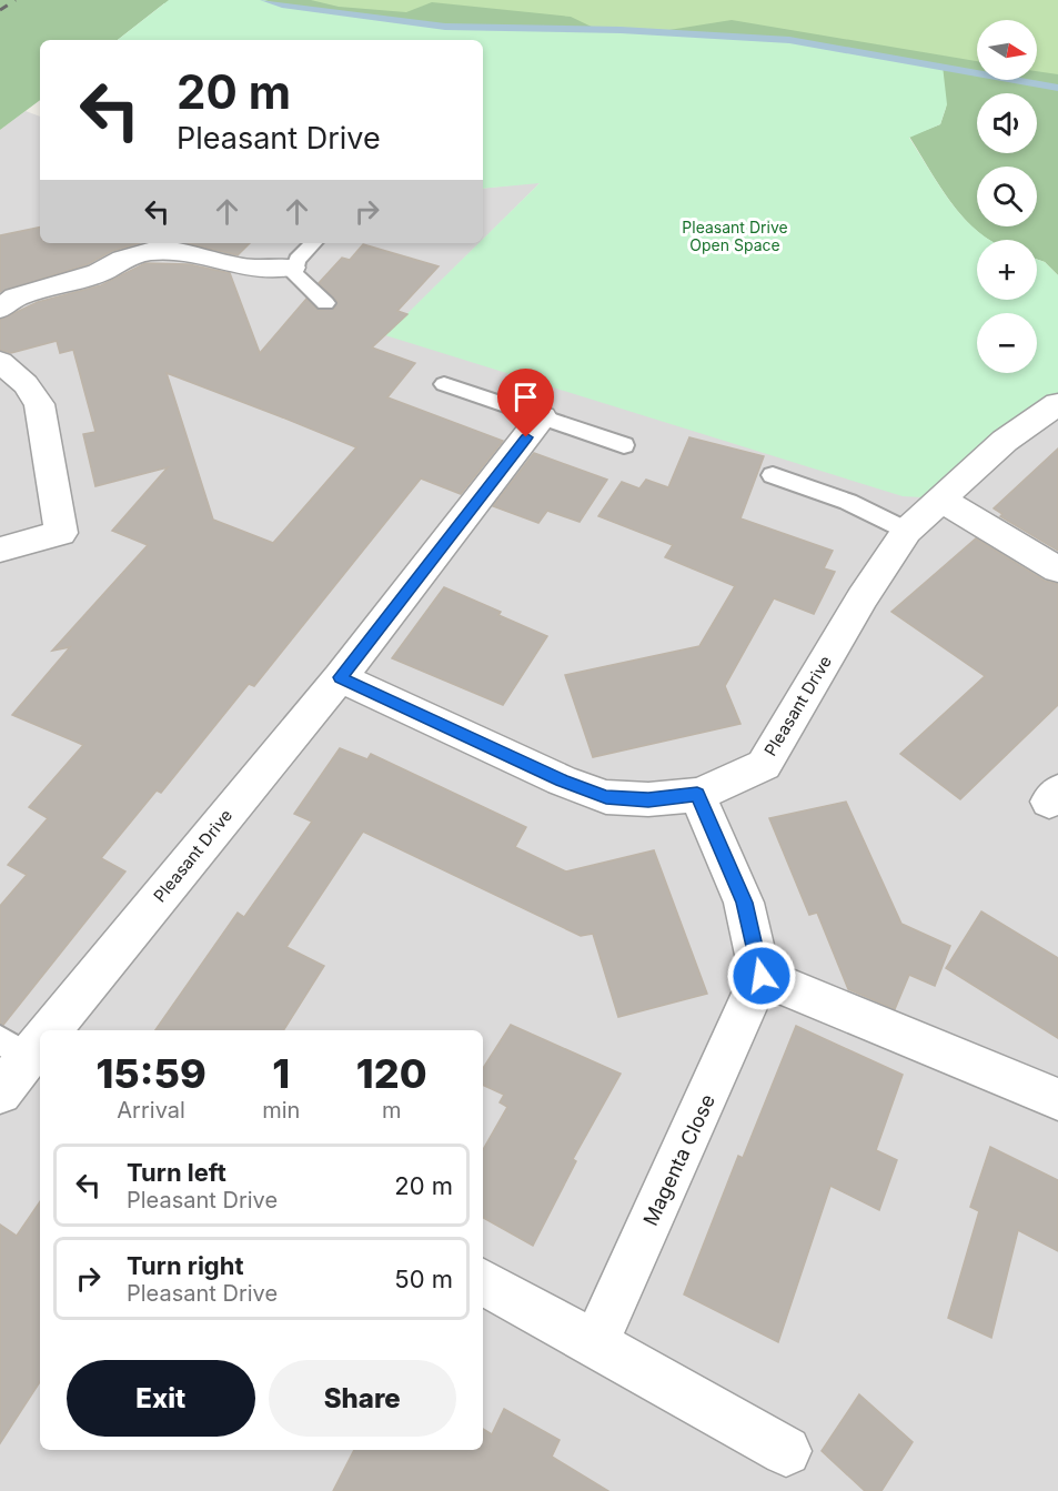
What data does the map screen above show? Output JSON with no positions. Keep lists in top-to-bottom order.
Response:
{
  "streets": {
    "street": ["Pleasant Drive", "Magenta Close"]
  },
  "parks": ["Pleasant Drive Open Space"],
  "north": "right",
  "page": {
    "map_buttons": ["+", "−"],
    "turn": ["20 m", "Pleasant Drive"],
    "eta": [
      "15:59",
      "Arrival",
      "1",
      "min",
      "120",
      "m"
    ],
    "list": [
      {
        "name": "Turn left",
        "note": "Pleasant Drive",
        "value": "20 m"
      },
      {
        "name": "Turn right",
        "note": "Pleasant Drive",
        "value": "50 m"
      }
    ],
    "buttons": ["Exit", "Share"]
  }
}
